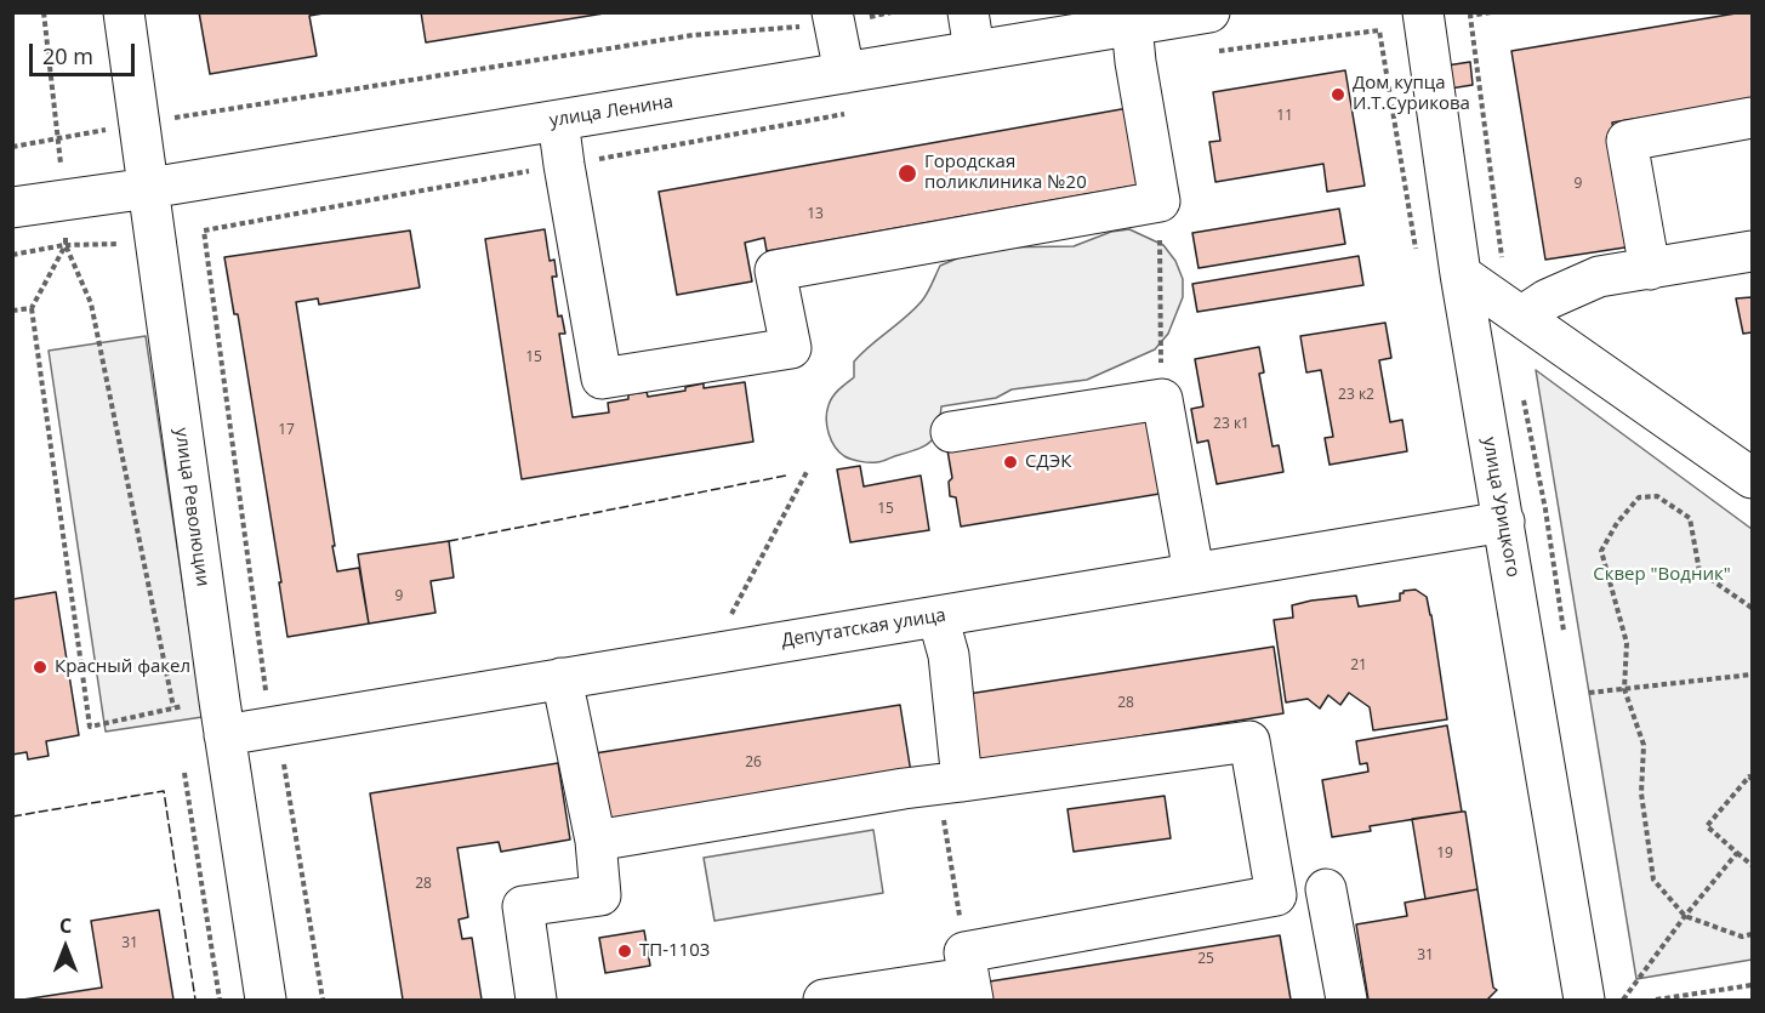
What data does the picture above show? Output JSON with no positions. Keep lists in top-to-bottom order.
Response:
{
  "streets": {
    "street": [
      "улица Ленина",
      "улица Революции",
      "улица Урицкого",
      "Депутатская улица"
    ]
  },
  "crossings": [
    ["улица Ленина", "улица Революции"],
    ["улица Революции", "Депутатская улица"],
    ["улица Урицкого", "Депутатская улица"]
  ],
  "parks": ["Сквер \"Водник\""],
  "places": [
    "Дом купца И.Т.Сурикова",
    "Городская поликлиника №20",
    "СДЭК",
    "Красный факел",
    "ТП-1103"
  ],
  "house_numbers": [
    "11",
    "9",
    "13",
    "15",
    "23 к2",
    "23 к1",
    "17",
    "15",
    "9",
    "21",
    "28",
    "26",
    "19",
    "28",
    "31",
    "31",
    "25"
  ],
  "scale_bar": "20 m",
  "north": "top"
}
